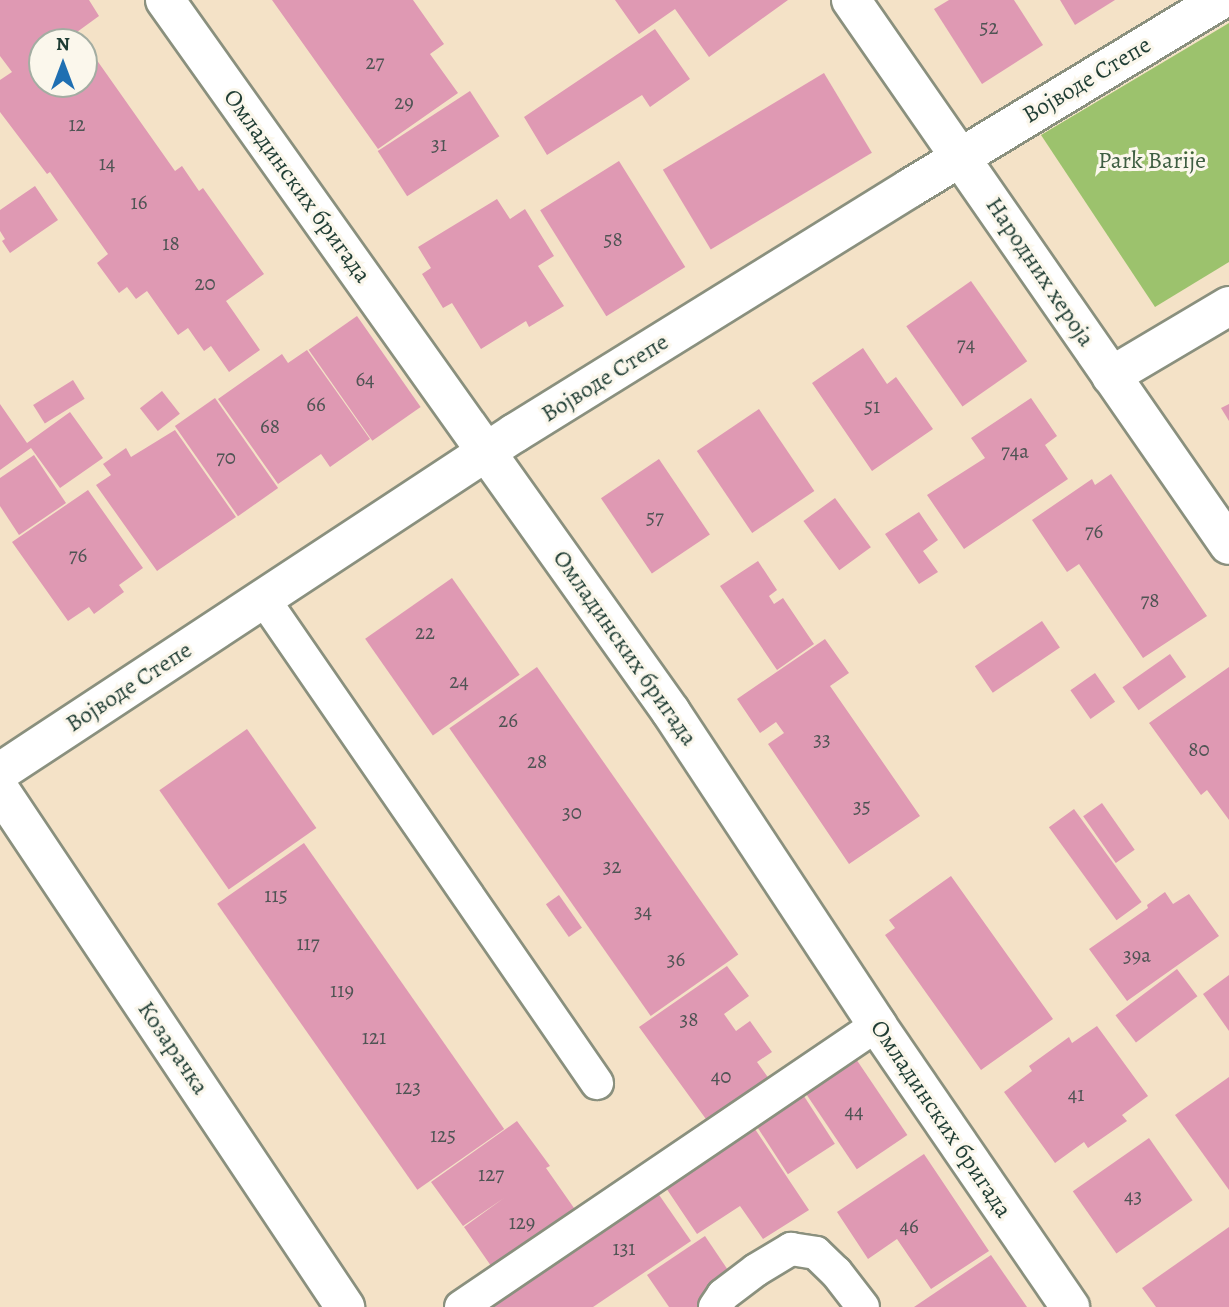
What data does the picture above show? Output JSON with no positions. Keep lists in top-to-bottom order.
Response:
{
  "streets": {
    "street": [
      "Војводе Степе",
      "Омладинских бригада",
      "Народних хероја",
      "Козарачка"
    ]
  },
  "crossings": [
    ["Војводе Степе", "Омладинских бригада"],
    ["Војводе Степе", "Народних хероја"]
  ],
  "parks": ["Park Barije"],
  "house_numbers": [
    "52",
    "27",
    "29",
    "12",
    "31",
    "14",
    "16",
    "58",
    "18",
    "20",
    "74",
    "64",
    "66",
    "51",
    "68",
    "74a",
    "70",
    "57",
    "76",
    "76",
    "78",
    "22",
    "24",
    "26",
    "33",
    "80",
    "28",
    "35",
    "30",
    "32",
    "115",
    "34",
    "117",
    "39a",
    "36",
    "119",
    "38",
    "121",
    "40",
    "123",
    "41",
    "44",
    "125",
    "127",
    "43",
    "129",
    "46",
    "131"
  ],
  "north": "top"
}
